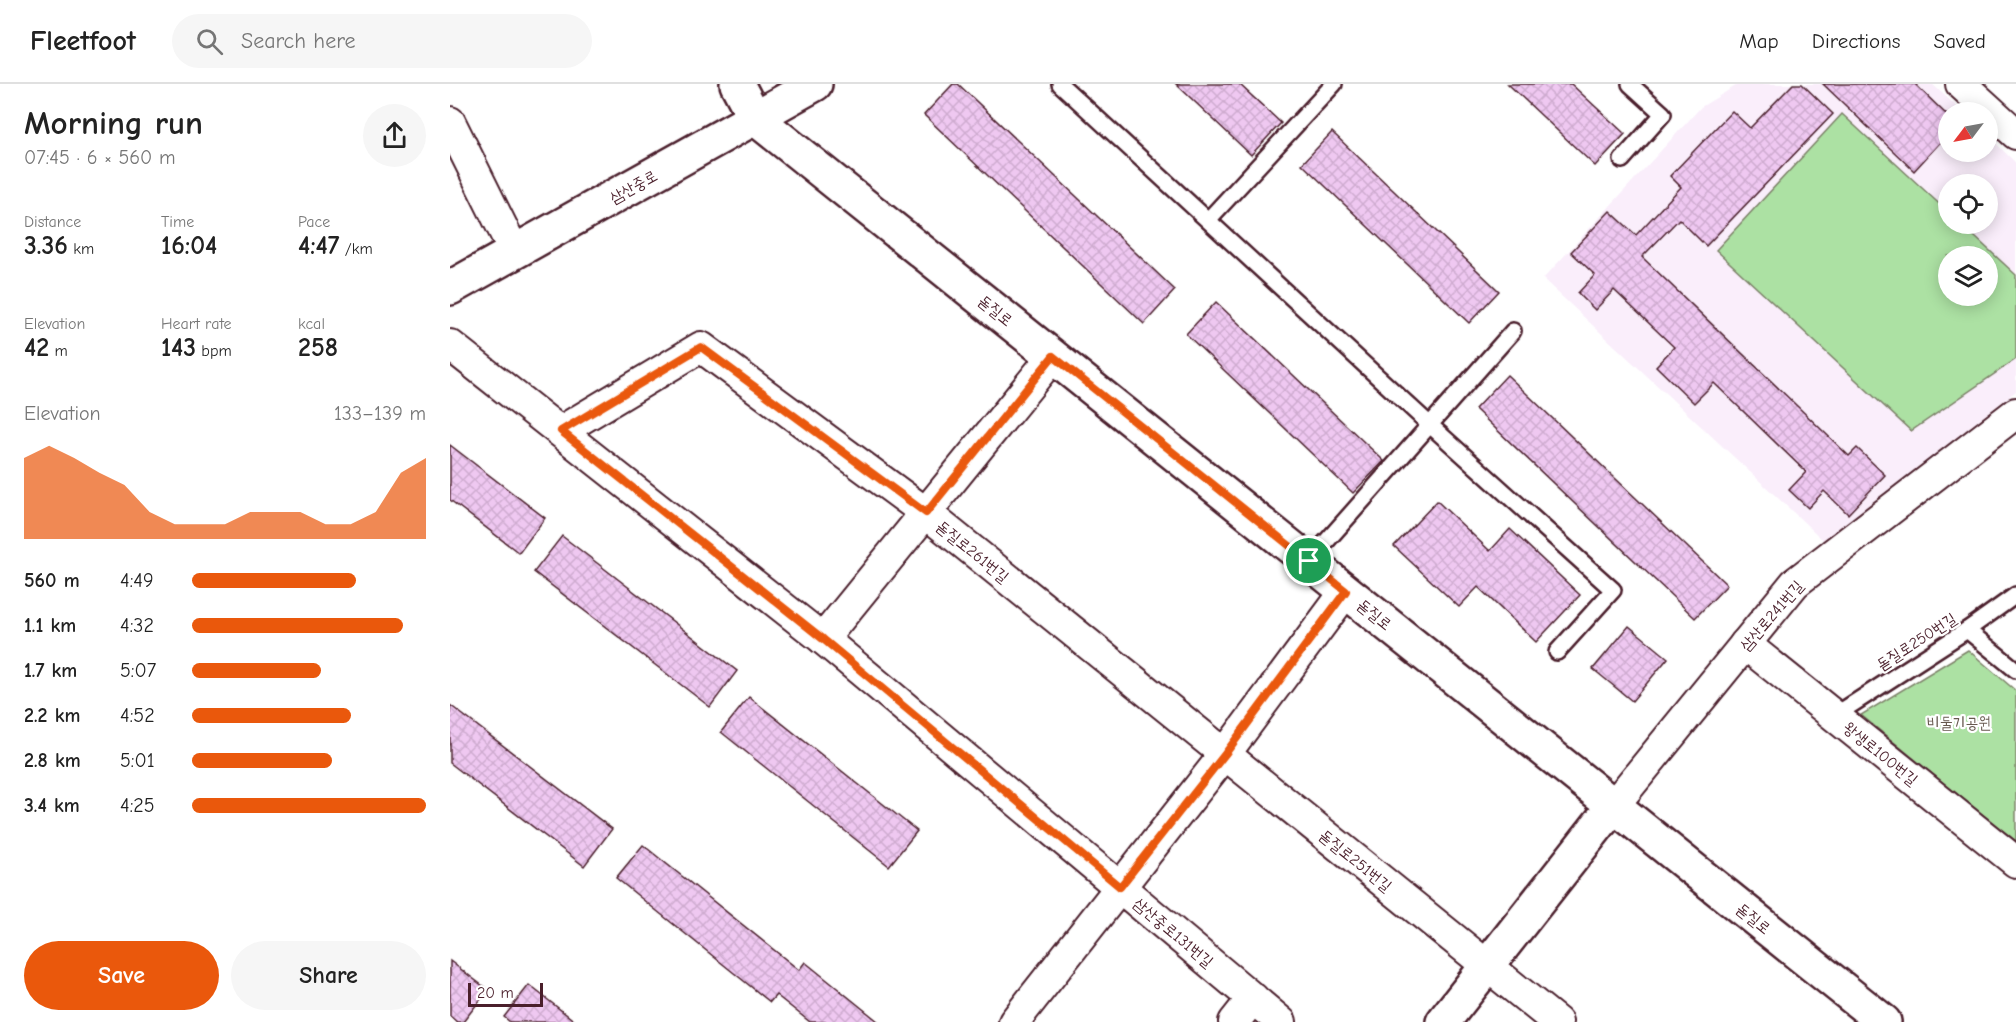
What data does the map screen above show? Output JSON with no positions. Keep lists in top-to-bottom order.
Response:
{
  "streets": {
    "main road": ["삼산중로", "돋질로"],
    "street": [
      "돋질로261번길",
      "삼산로241번길",
      "왕생로100번길",
      "돋질로251번길",
      "삼산중로131번길"
    ],
    "lane": ["돋질로250번길"]
  },
  "crossings": [
    ["삼산중로", "돋질로"],
    ["돋질로", "삼산로241번길"],
    ["돋질로261번길", "돋질로251번길"],
    ["돋질로261번길", "삼산중로131번길"],
    ["삼산로241번길", "왕생로100번길"],
    ["돋질로250번길", "왕생로100번길"]
  ],
  "parks": ["비둘기공원"],
  "scale_bar": "20 m",
  "north": "bottom left",
  "page": {
    "header": "Fleetfoot",
    "search": "Search here",
    "nav": ["Map", "Directions", "Saved"],
    "heading": ["Morning run", "07:45 · 6 × 560 m"],
    "stats": [
      ["Distance", "3.36 km"],
      ["Time", "16:04"],
      ["Pace", "4:47 /km"],
      ["Elevation", "42 m"],
      ["Heart rate", "143 bpm"],
      ["kcal", "258"]
    ],
    "chart": ["Elevation", "133–139 m"],
    "list": [
      {
        "name": "560 m",
        "note": "4:49"
      },
      {
        "name": "1.1 km",
        "note": "4:32"
      },
      {
        "name": "1.7 km",
        "note": "5:07"
      },
      {
        "name": "2.2 km",
        "note": "4:52"
      },
      {
        "name": "2.8 km",
        "note": "5:01"
      },
      {
        "name": "3.4 km",
        "note": "4:25"
      }
    ],
    "buttons": ["Save", "Share"],
    "scale": "20 m"
  }
}
